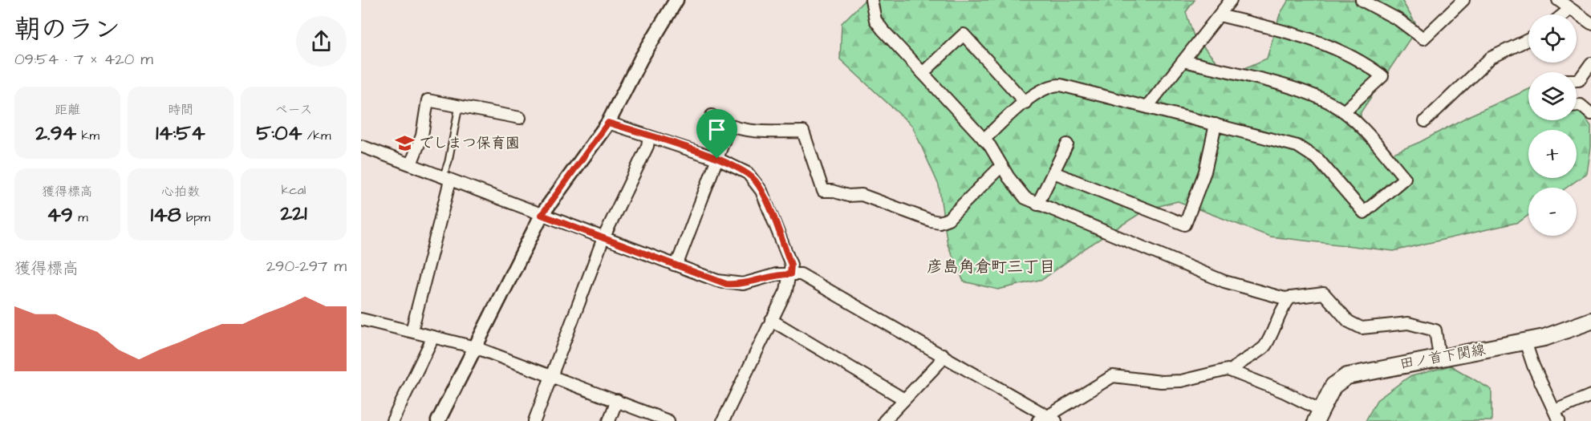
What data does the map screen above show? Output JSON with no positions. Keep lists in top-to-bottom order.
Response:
{
  "streets": {
    "main road": ["田ノ首下関線"]
  },
  "districts": ["彦島角倉町三丁目"],
  "places": {
    "school or university": ["でしまつ保育園"]
  },
  "page": {
    "heading": ["朝のラン", "09:54 · 7 × 420 m"],
    "map_buttons": ["+", "−"],
    "stats": [
      ["距離", "2.94 km"],
      ["時間", "14:54"],
      ["ペース", "5:04 /km"],
      ["獲得標高", "49 m"],
      ["心拍数", "148 bpm"],
      ["kcal", "221"]
    ],
    "chart": ["獲得標高", "290–297 m"]
  }
}
